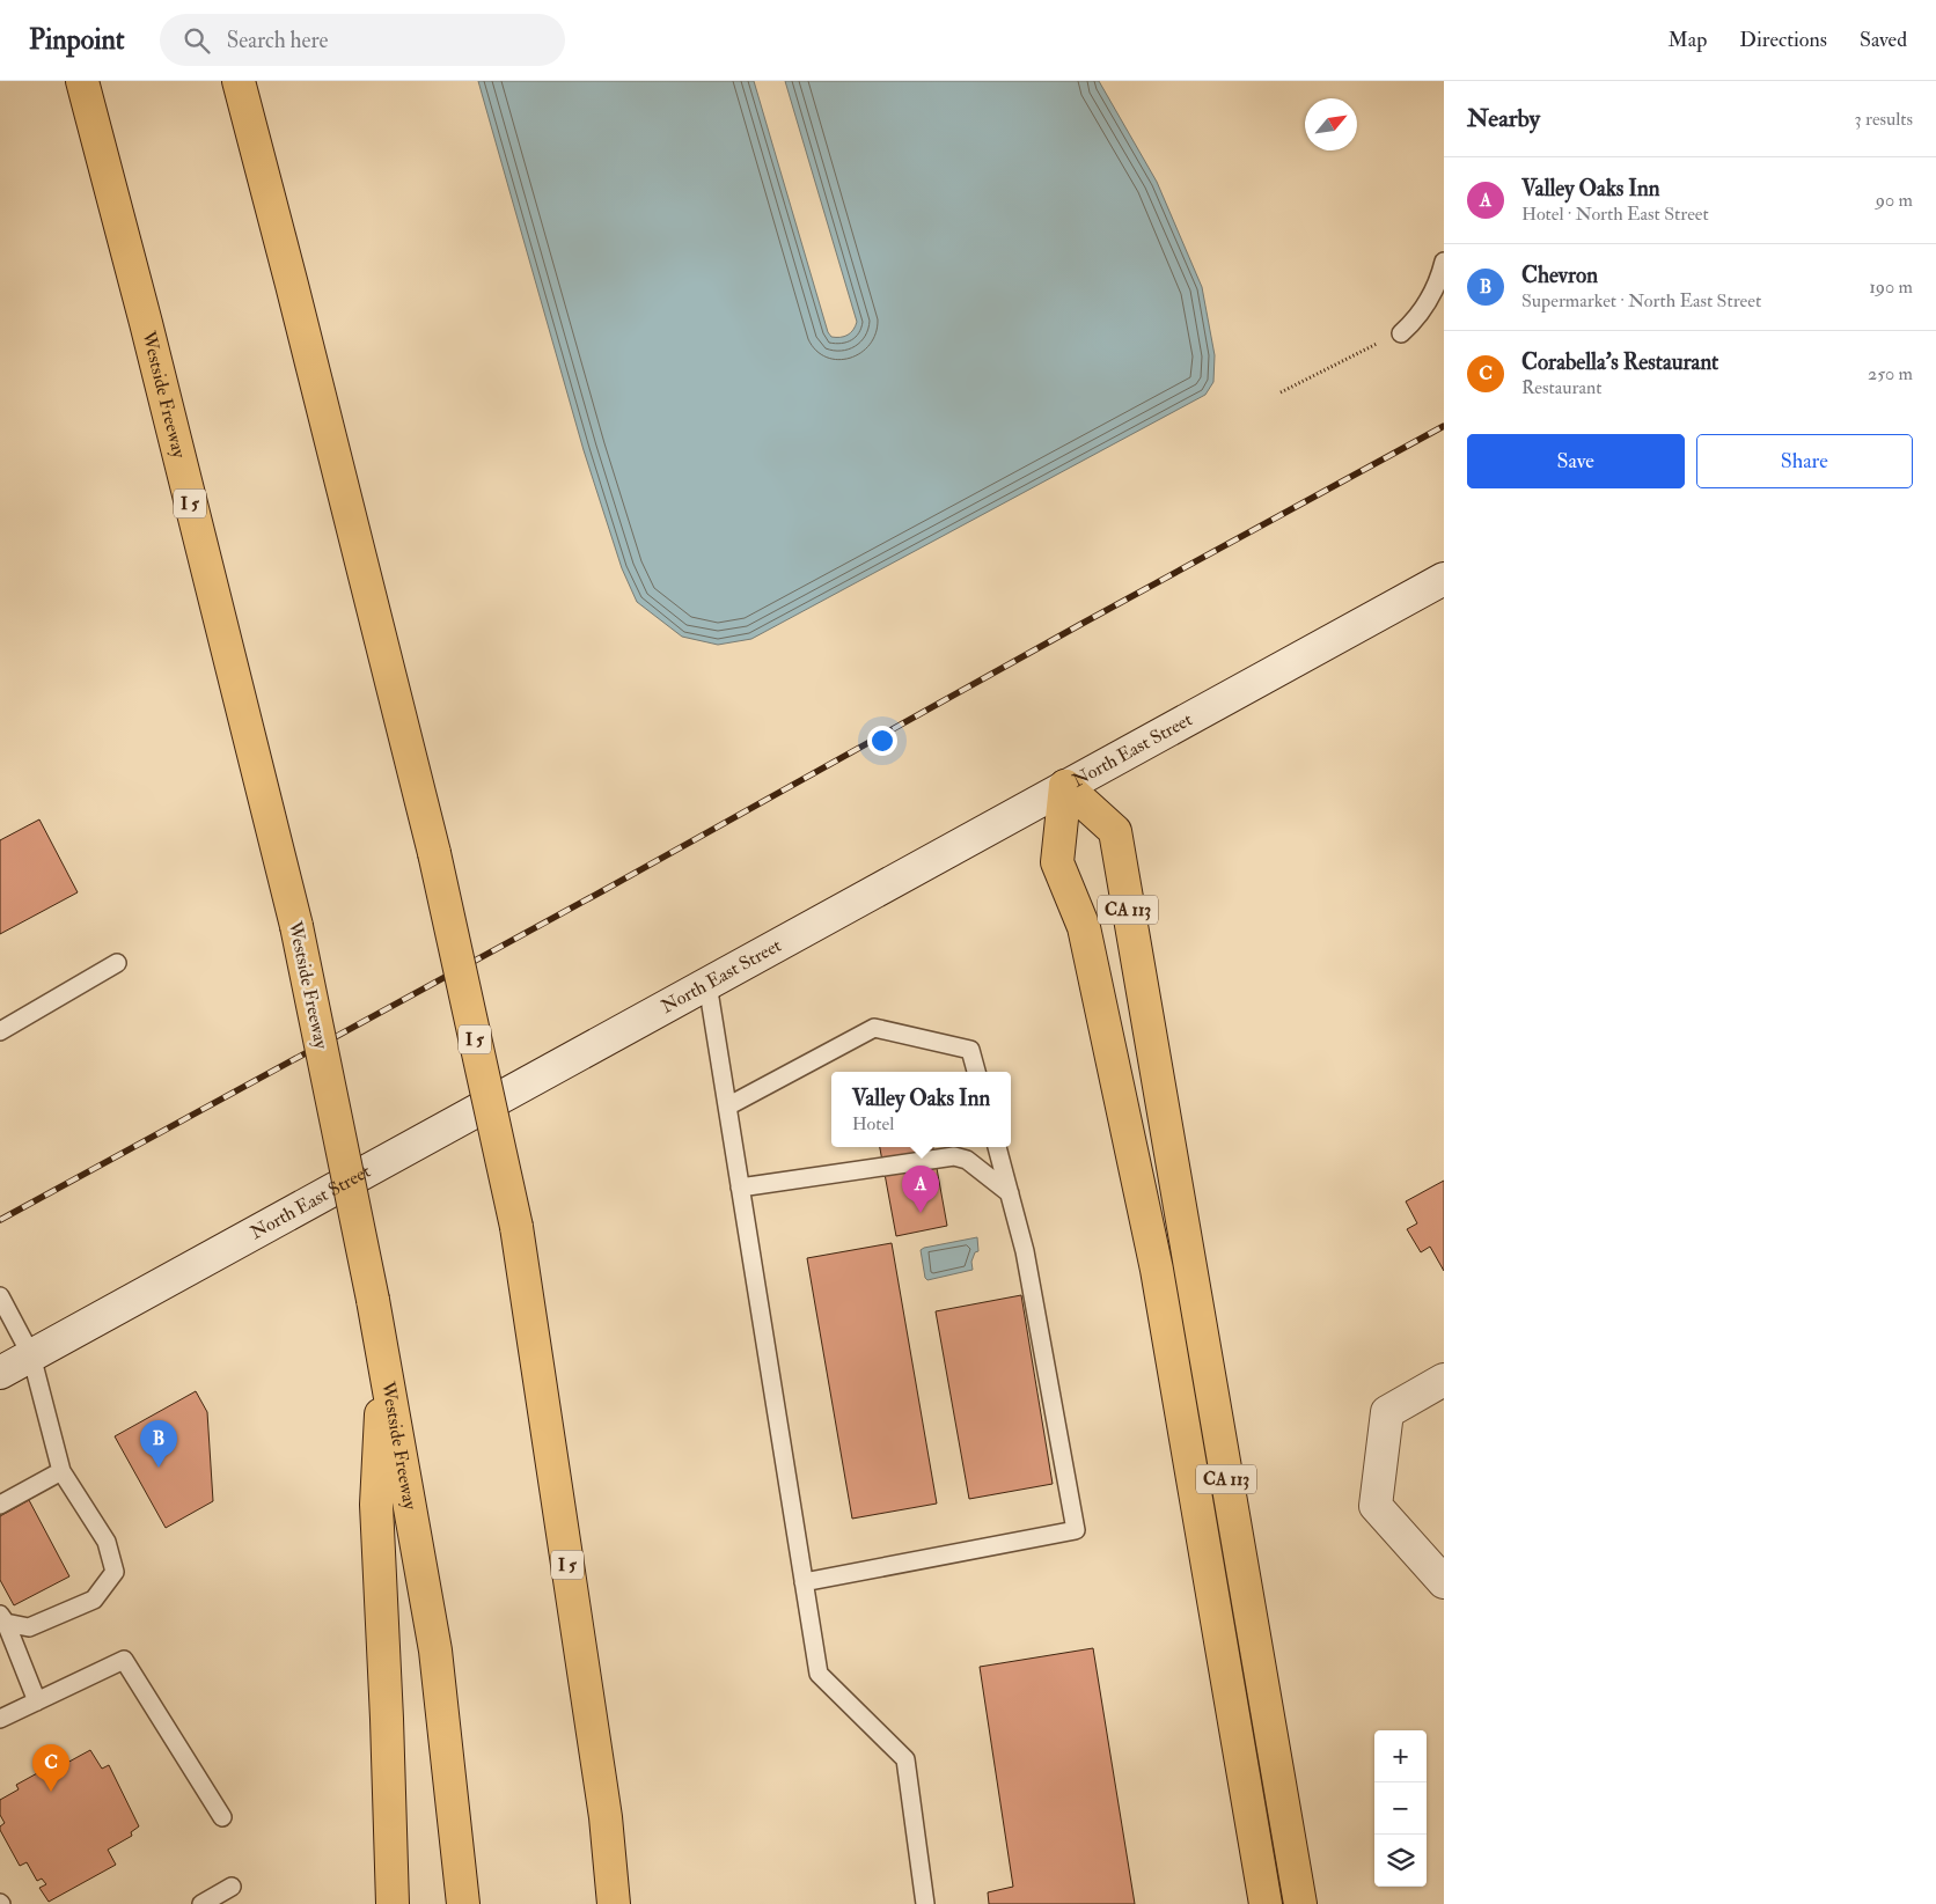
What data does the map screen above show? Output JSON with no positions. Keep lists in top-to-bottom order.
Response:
{
  "streets": {
    "highway": ["Westside Freeway", "I 5", "CA 113"],
    "main road": ["North East Street"]
  },
  "crossings": [
    ["North East Street", "CA 113"]
  ],
  "north": "top right",
  "page": {
    "header": "Pinpoint",
    "search": "Search here",
    "nav": ["Map", "Directions", "Saved"],
    "heading": ["Nearby", "3 results"],
    "list": [
      {
        "mark": "A",
        "name": "Valley Oaks Inn",
        "note": "Hotel · North East Street",
        "value": "90 m"
      },
      {
        "mark": "B",
        "name": "Chevron",
        "note": "Supermarket · North East Street",
        "value": "190 m"
      },
      {
        "mark": "C",
        "name": "Corabella's Restaurant",
        "note": "Restaurant",
        "value": "250 m"
      }
    ],
    "buttons": ["Save", "Share"],
    "popup": ["Valley Oaks Inn", "Hotel"],
    "pins": ["A", "B", "C"],
    "map_buttons": ["+", "−"]
  }
}
